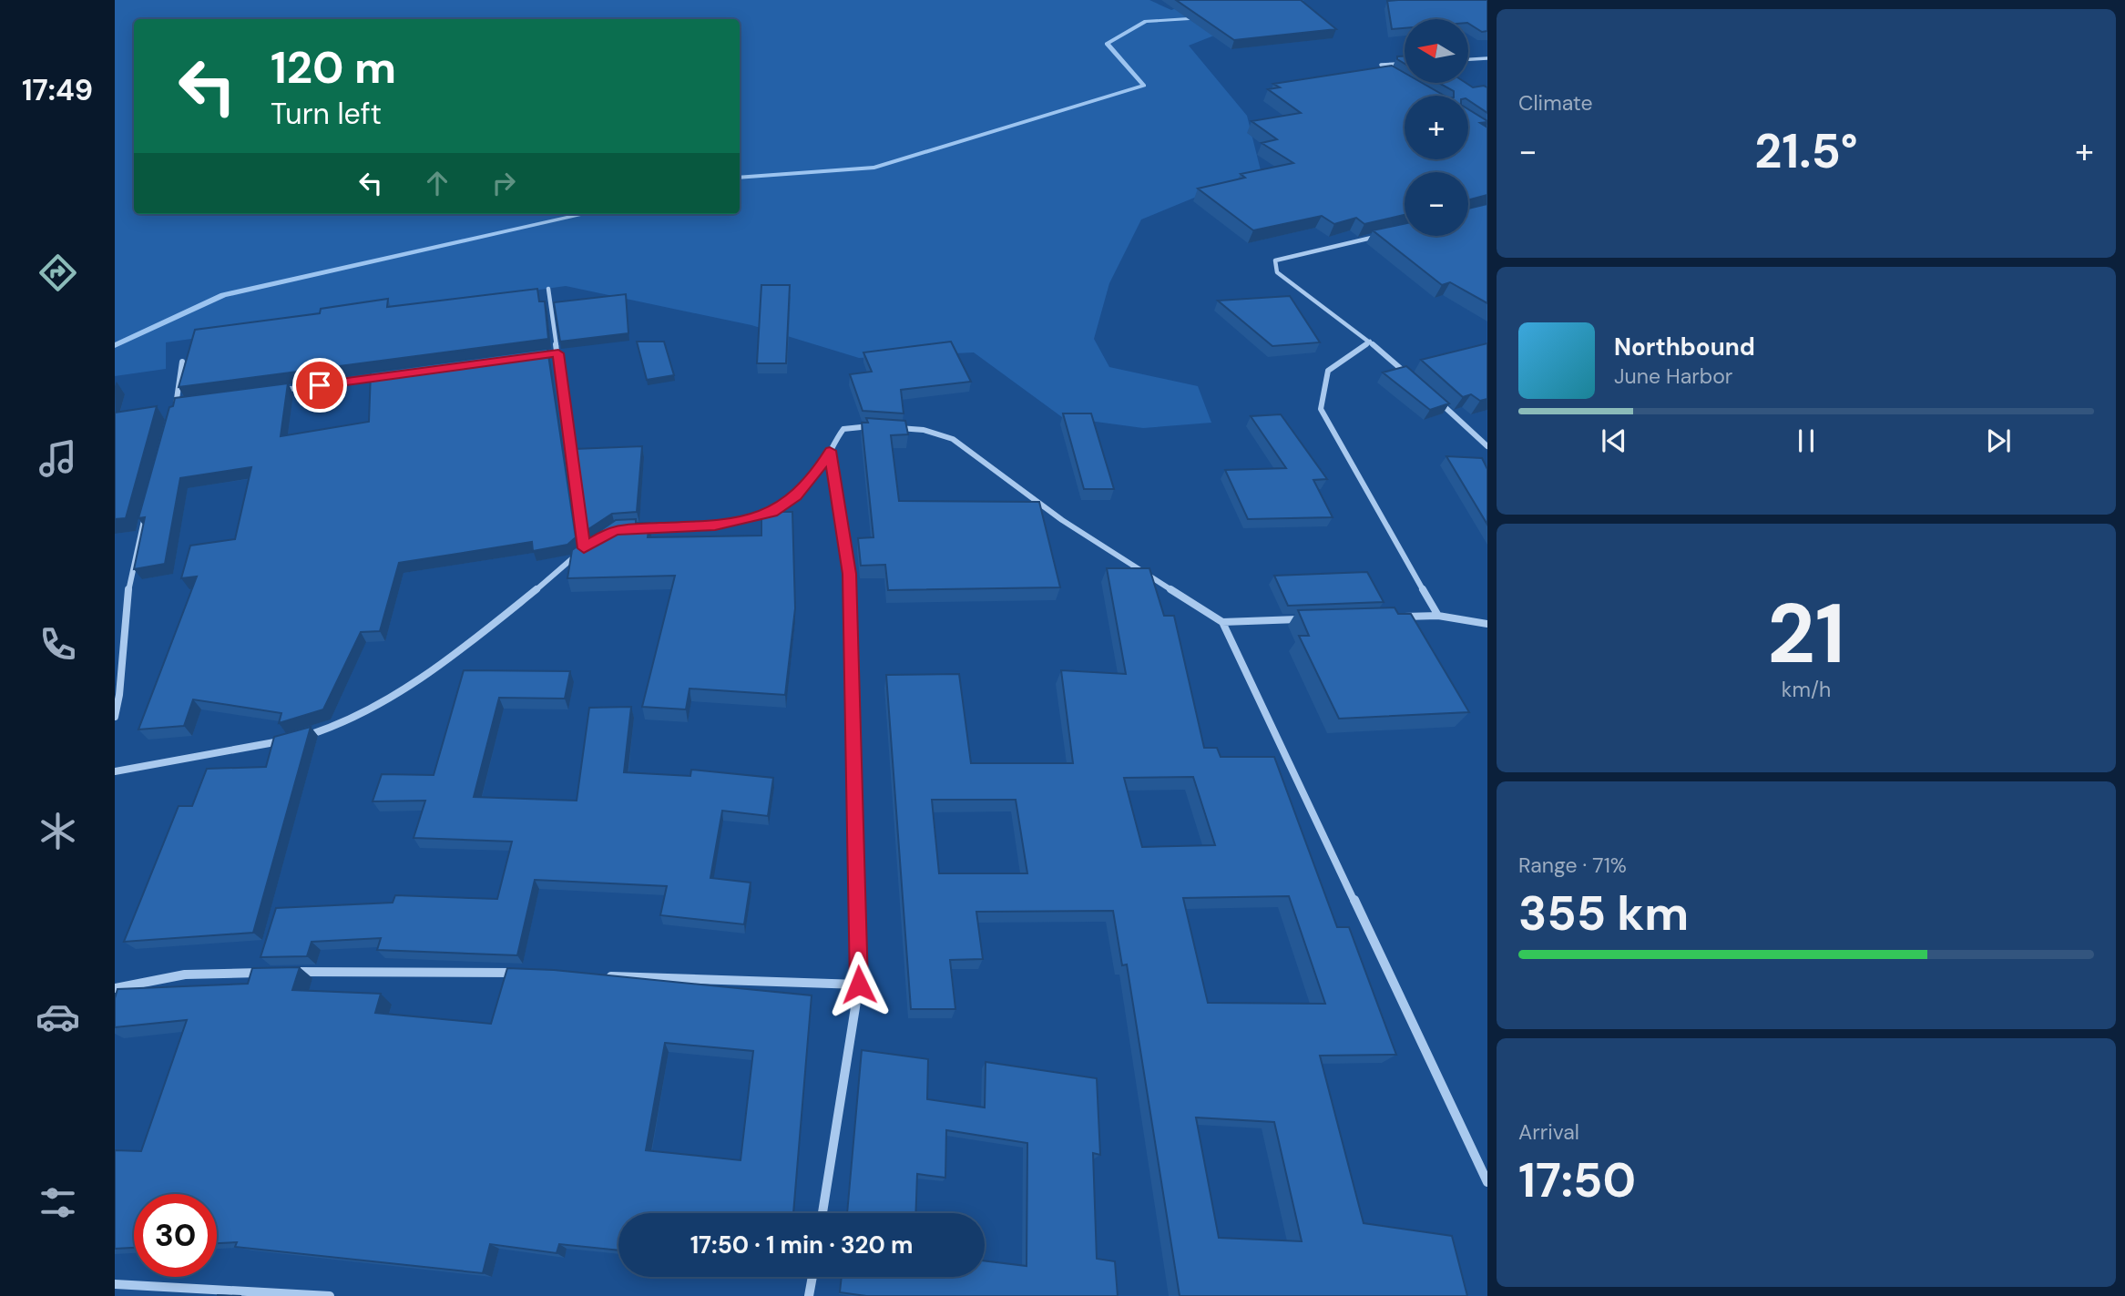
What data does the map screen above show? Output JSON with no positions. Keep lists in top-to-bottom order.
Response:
{
  "north": "left",
  "page": {
    "tabs": "17:49",
    "tile": [
      "Climate",
      ["21", "km/h"],
      ["Range · 71%", "355 km"],
      ["Arrival", "17:50"]
    ],
    "map_buttons": ["+", "−"],
    "turn": ["120 m", "Turn left"],
    "heat": ["−", "21.5°", "+"],
    "song": ["Northbound", "June Harbor"],
    "limit": "30",
    "trip": "17:50 · 1 min · 320 m"
  }
}
